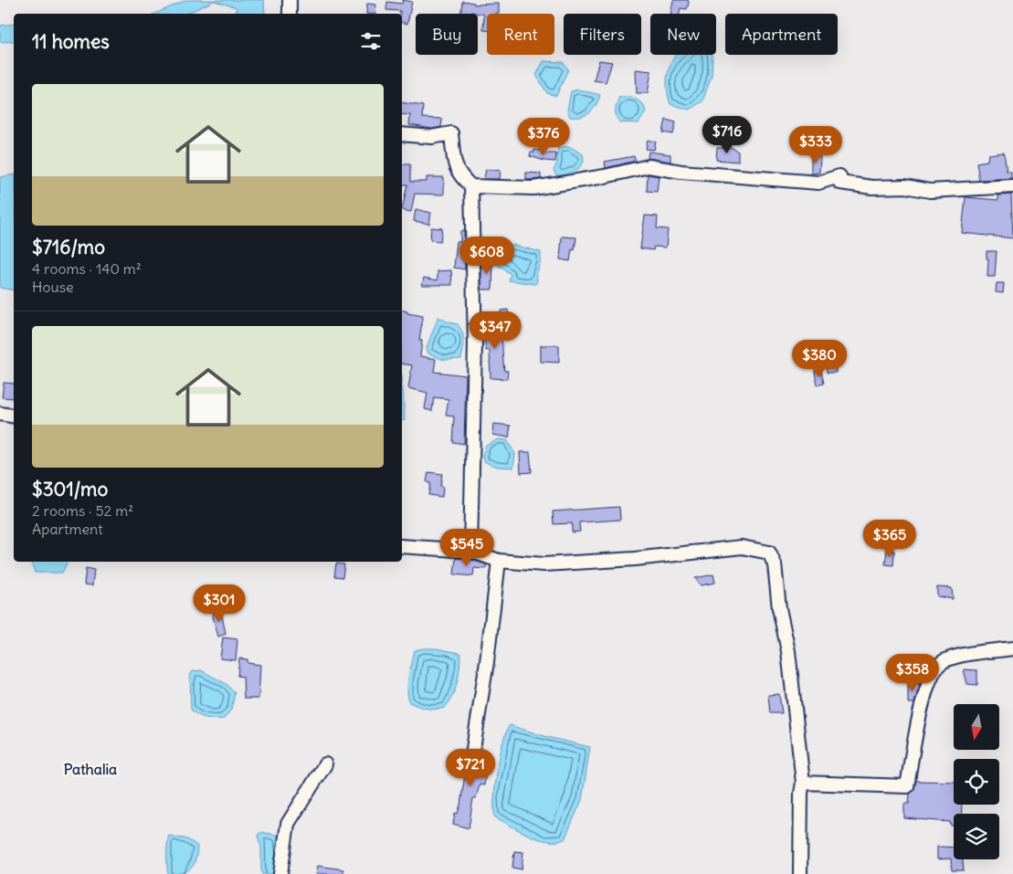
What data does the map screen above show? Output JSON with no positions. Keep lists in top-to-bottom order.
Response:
{
  "districts": ["Pathalia"],
  "north": "bottom",
  "page": {
    "chip": [
      "Buy",
      "Rent",
      "Filters",
      "New",
      "Apartment"
    ],
    "heading": "11 homes",
    "list": [
      {
        "name": "$716/mo",
        "note": "4 rooms · 140 m² · House"
      },
      {
        "name": "$301/mo",
        "note": "2 rooms · 52 m² · Apartment"
      }
    ],
    "price": [
      "$716",
      "$376",
      "$333",
      "$608",
      "$347",
      "$380",
      "$365",
      "$545",
      "$301",
      "$358",
      "$721"
    ]
  }
}
